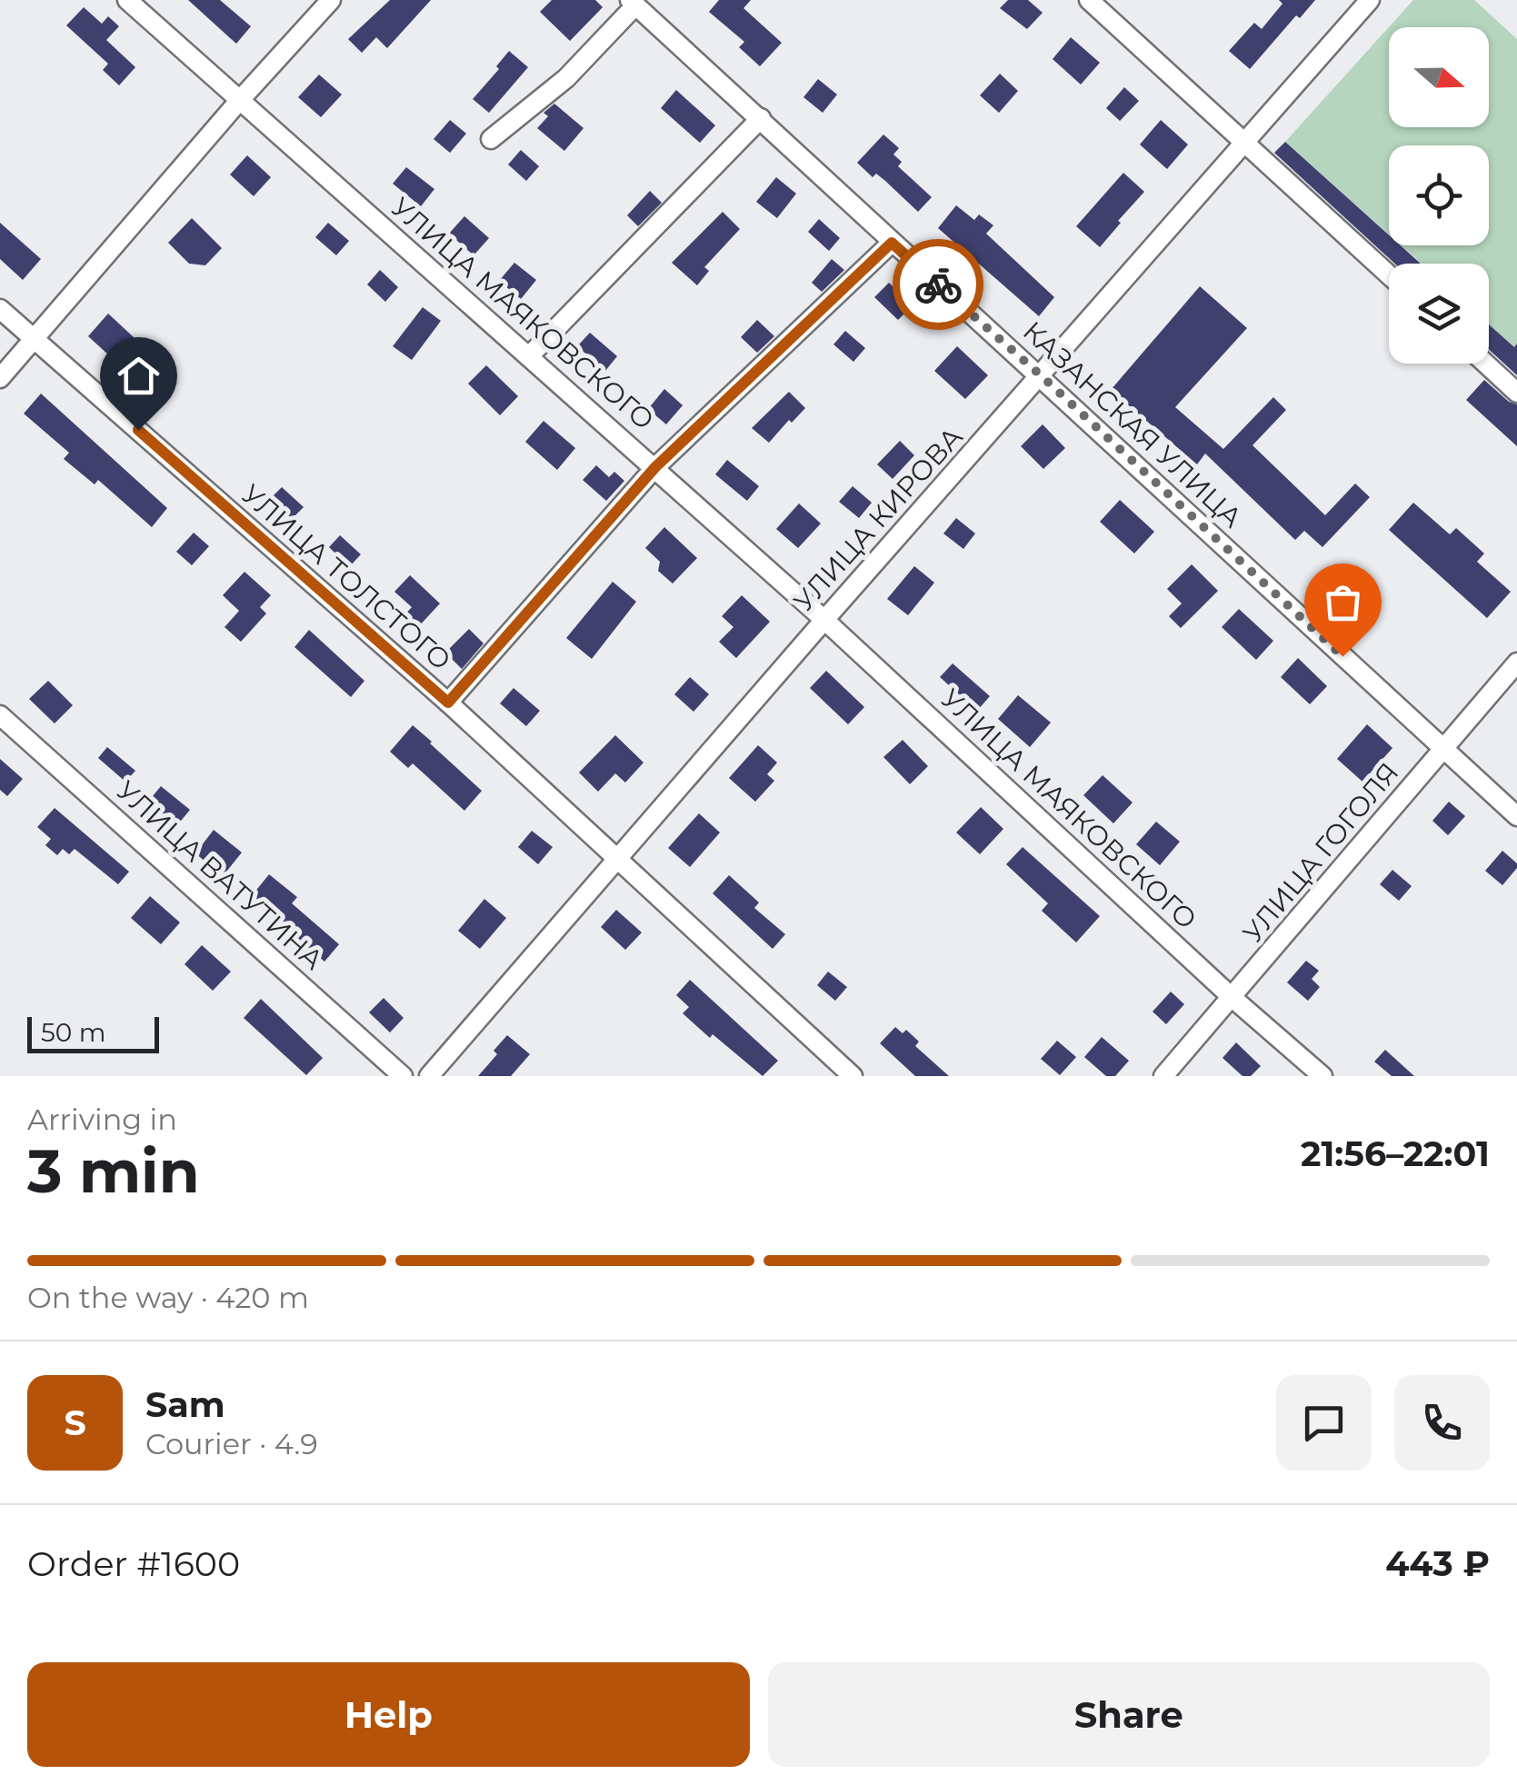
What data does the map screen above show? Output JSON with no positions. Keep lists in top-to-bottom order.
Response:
{
  "streets": {
    "street": [
      "УЛИЦА МАЯКОВСКОГО",
      "КАЗАНСКАЯ УЛИЦА",
      "УЛИЦА КИРОВА",
      "УЛИЦА ТОЛСТОГО",
      "УЛИЦА ГОГОЛЯ",
      "УЛИЦА ВАТУТИНА"
    ]
  },
  "crossings": [
    ["УЛИЦА МАЯКОВСКОГО", "УЛИЦА КИРОВА"],
    ["УЛИЦА МАЯКОВСКОГО", "УЛИЦА ГОГОЛЯ"],
    ["КАЗАНСКАЯ УЛИЦА", "УЛИЦА КИРОВА"],
    ["КАЗАНСКАЯ УЛИЦА", "УЛИЦА ГОГОЛЯ"],
    ["УЛИЦА КИРОВА", "УЛИЦА ТОЛСТОГО"]
  ],
  "scale_bar": "50 m",
  "north": "right",
  "page": {
    "scale": "50 m",
    "heading": ["3 min", "Arriving in", "21:56–22:01"],
    "panel": [
      "Sam",
      "Courier · 4.9",
      "Order #1600",
      "443 ₽"
    ],
    "bar": "On the way · 420 m",
    "round": "S",
    "buttons": ["Help", "Share"]
  }
}
